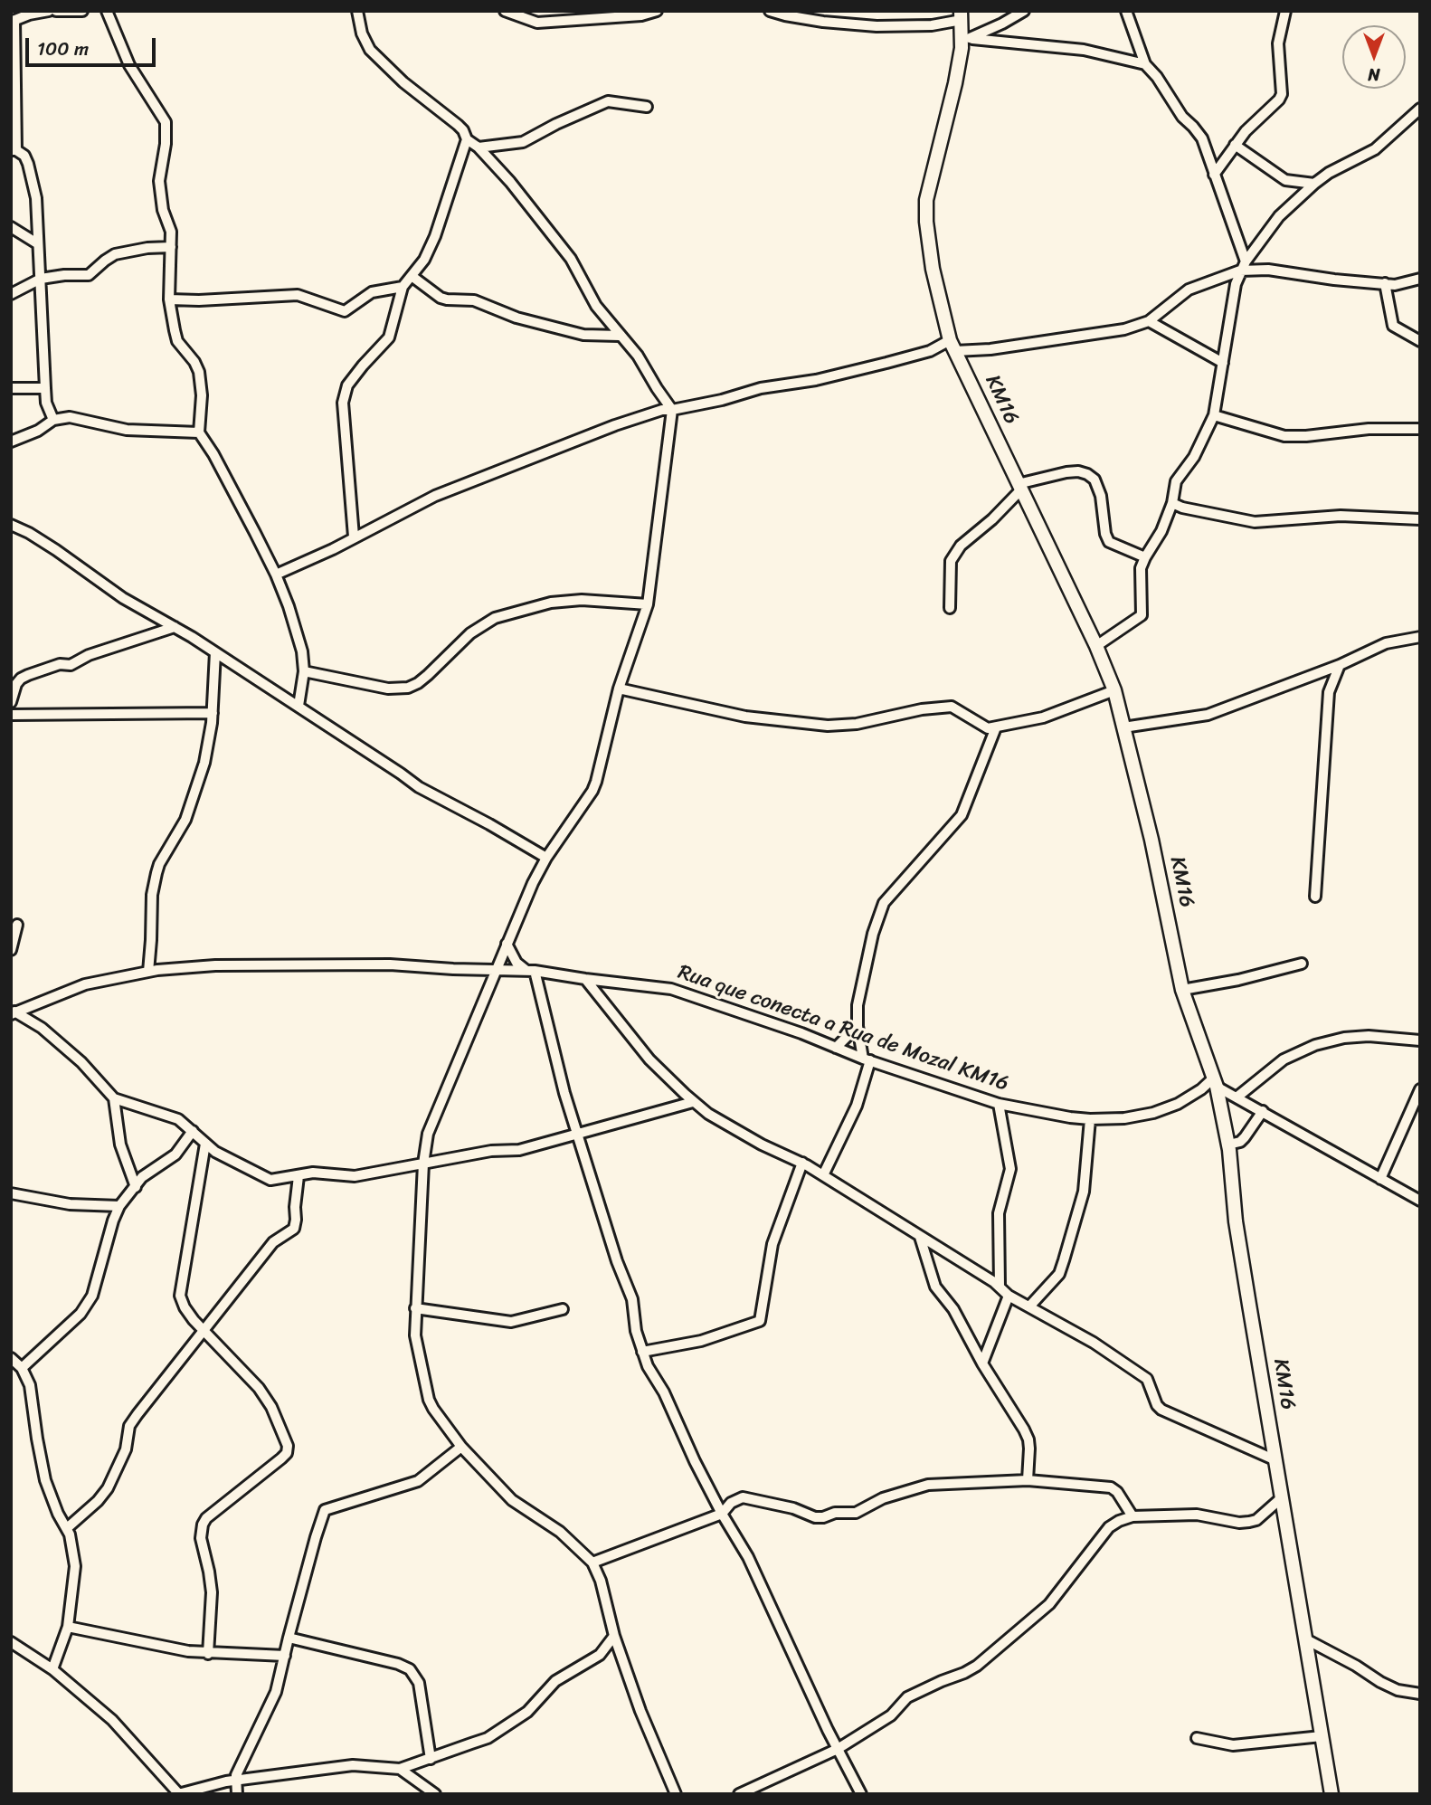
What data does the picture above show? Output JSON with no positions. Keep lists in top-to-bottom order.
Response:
{
  "streets": {
    "street": ["KM16", "Rua que conecta a Rua de Mozal KM16"]
  },
  "crossings": [
    ["KM16", "Rua que conecta a Rua de Mozal KM16"]
  ],
  "scale_bar": "100 m",
  "north": "bottom"
}
